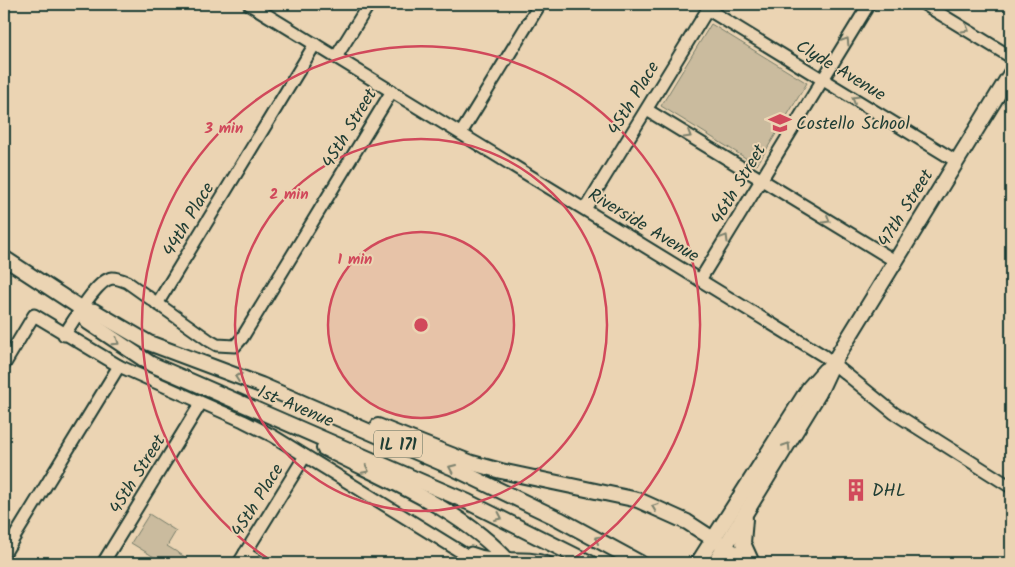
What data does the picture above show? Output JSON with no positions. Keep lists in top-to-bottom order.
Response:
{
  "streets": {
    "main road": ["47th Street", "1st Avenue", "IL 171"],
    "street": [
      "Clyde Avenue",
      "45th Place",
      "45th Street",
      "46th Street",
      "44th Place",
      "Riverside Avenue"
    ]
  },
  "crossings": [
    ["Clyde Avenue", "45th Place"],
    ["Clyde Avenue", "46th Street"],
    ["Clyde Avenue", "47th Street"],
    ["45th Place", "Riverside Avenue"],
    ["45th Street", "44th Place"],
    ["45th Street", "Riverside Avenue"],
    ["46th Street", "Riverside Avenue"],
    ["47th Street", "Riverside Avenue"],
    ["44th Place", "Riverside Avenue"]
  ],
  "one_way": ["Clyde Avenue", "46th Street"],
  "places": {
    "school or university": ["Costello School"],
    "building": ["DHL"]
  },
  "rings": ["3 min", "2 min", "1 min"]
}
